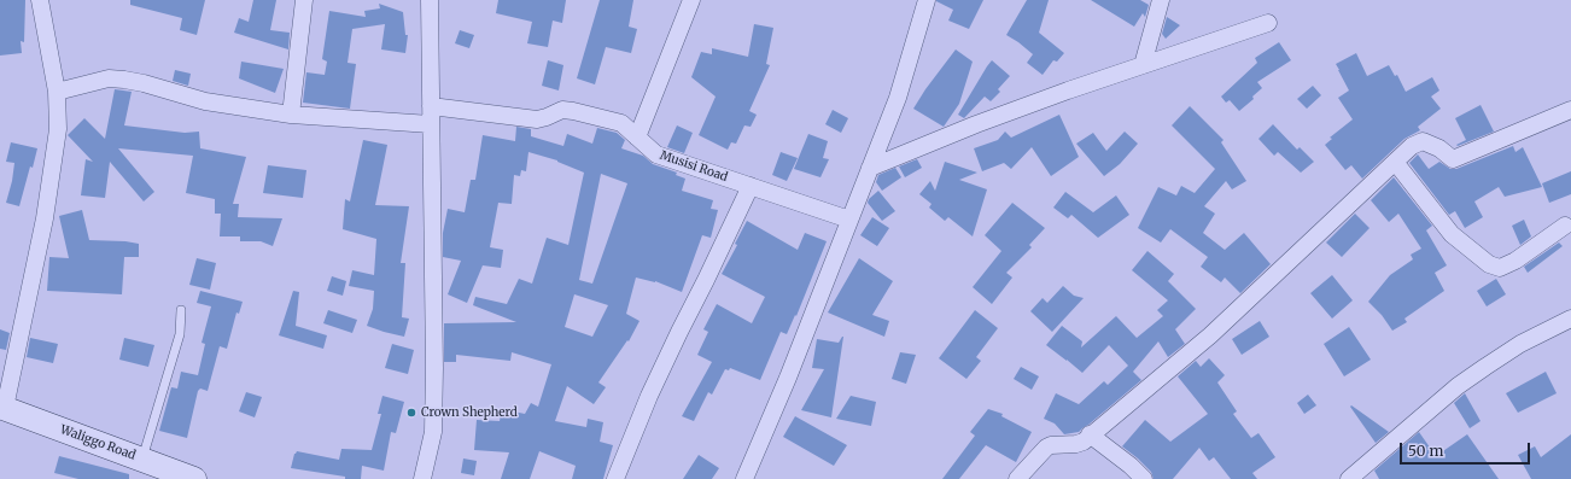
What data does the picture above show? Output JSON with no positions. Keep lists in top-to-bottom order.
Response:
{
  "streets": {
    "street": ["Musisi Road", "Waliggo Road"]
  },
  "places": ["Crown Shepherd"],
  "scale_bar": "50 m"
}
